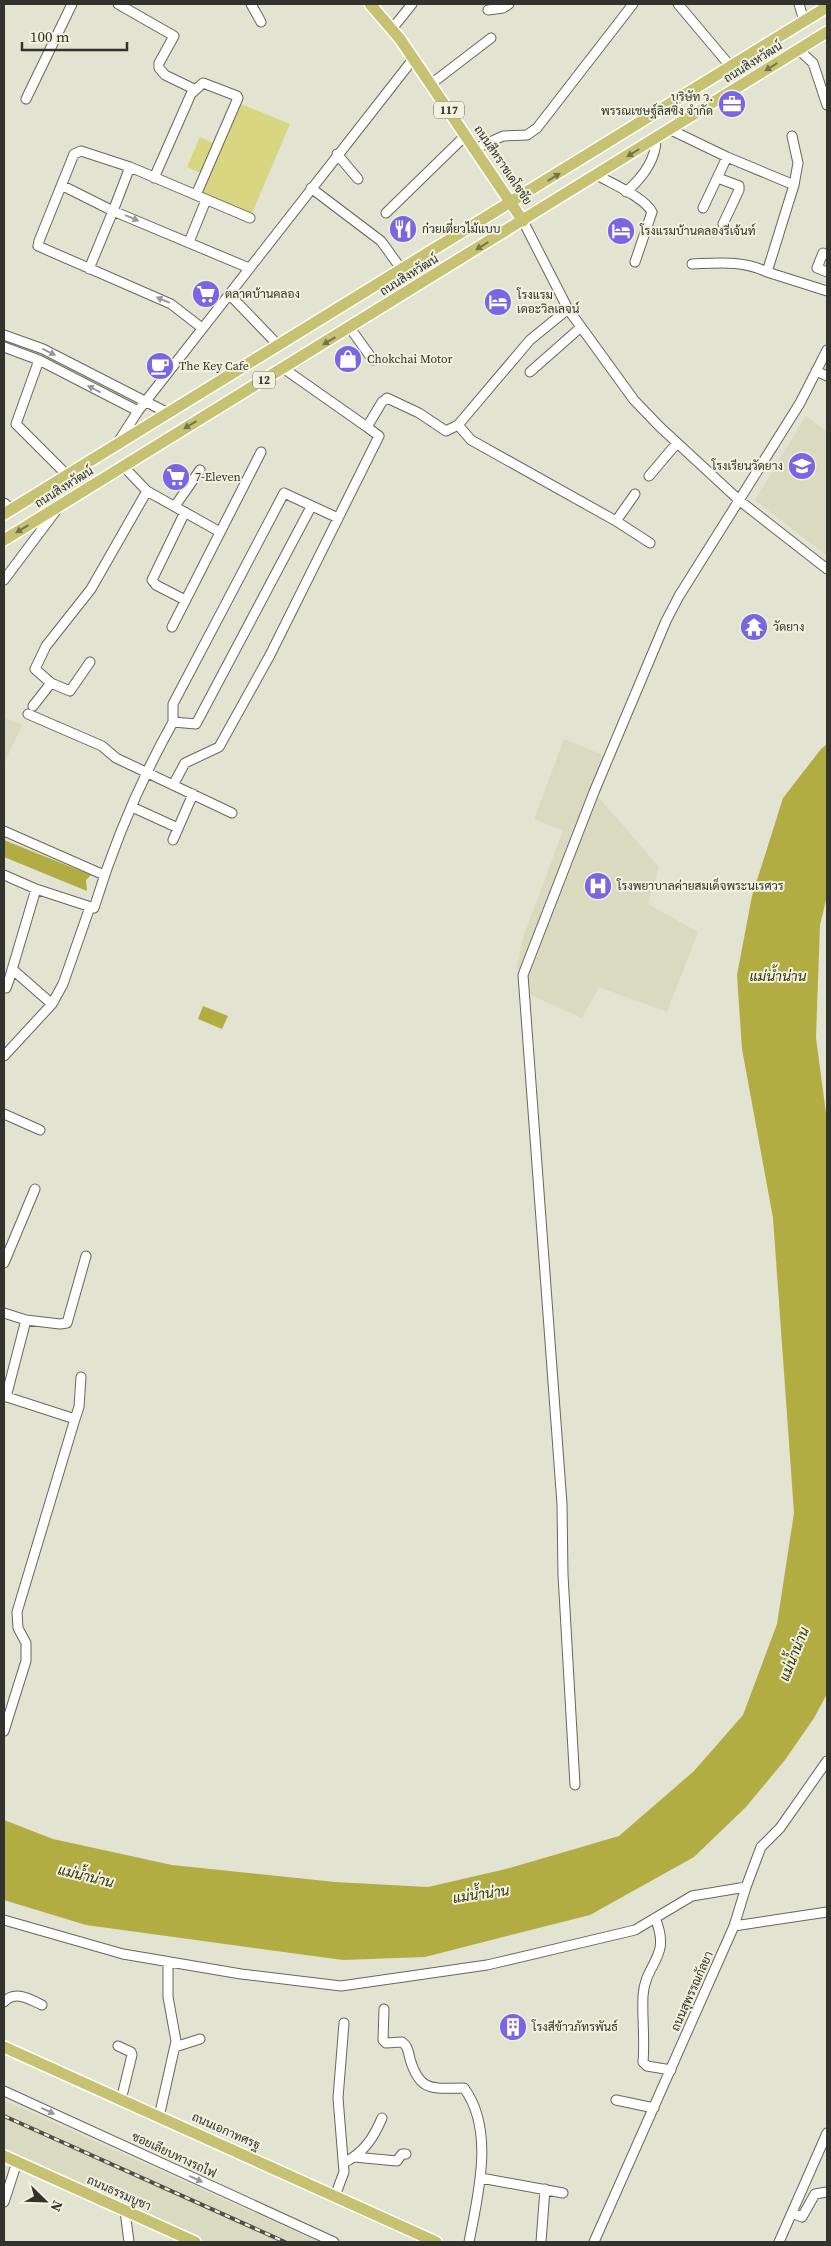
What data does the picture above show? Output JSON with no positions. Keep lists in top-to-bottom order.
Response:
{
  "streets": {
    "main road": [
      "ถนนสิงหวัฒน์",
      "117",
      "ถนนสีหราชเดโชชัย",
      "12",
      "ถนนเอกาทศรฐ",
      "ถนนธรรมบูชา"
    ],
    "street": ["ถนนสุพรรณกัลยา", "ซอยเลียบทางรถไฟ"]
  },
  "crossings": [
    ["ถนนสิงหวัฒน์", "ถนนสีหราชเดโชชัย"]
  ],
  "one_way": ["ซอยเลียบทางรถไฟ"],
  "water": ["แม่น้ำน่าน"],
  "places": {
    "office": ["บริษัท ว. พรรณเชษฐ์ลิสซิ่ง จำกัด"],
    "restaurant": ["ก๋วยเตี๋ยวไม้แบบ"],
    "hotel": ["โรงแรมบ้านคลองรีเจ้นท์", "โรงแรม เดอะวิลเลจน์"],
    "supermarket": ["ตลาดบ้านคลอง", "7-Eleven"],
    "shop": ["Chokchai Motor"],
    "cafe": ["The Key Cafe"],
    "school or university": ["โรงเรียนวัดยาง"],
    "temple": ["วัดยาง"],
    "hospital": ["โรงพยาบาลค่ายสมเด็จพระนเรศวร"],
    "building": ["โรงสีข้าวภัทรพันธ์"]
  },
  "scale_bar": "100 m",
  "north": "bottom right"
}
